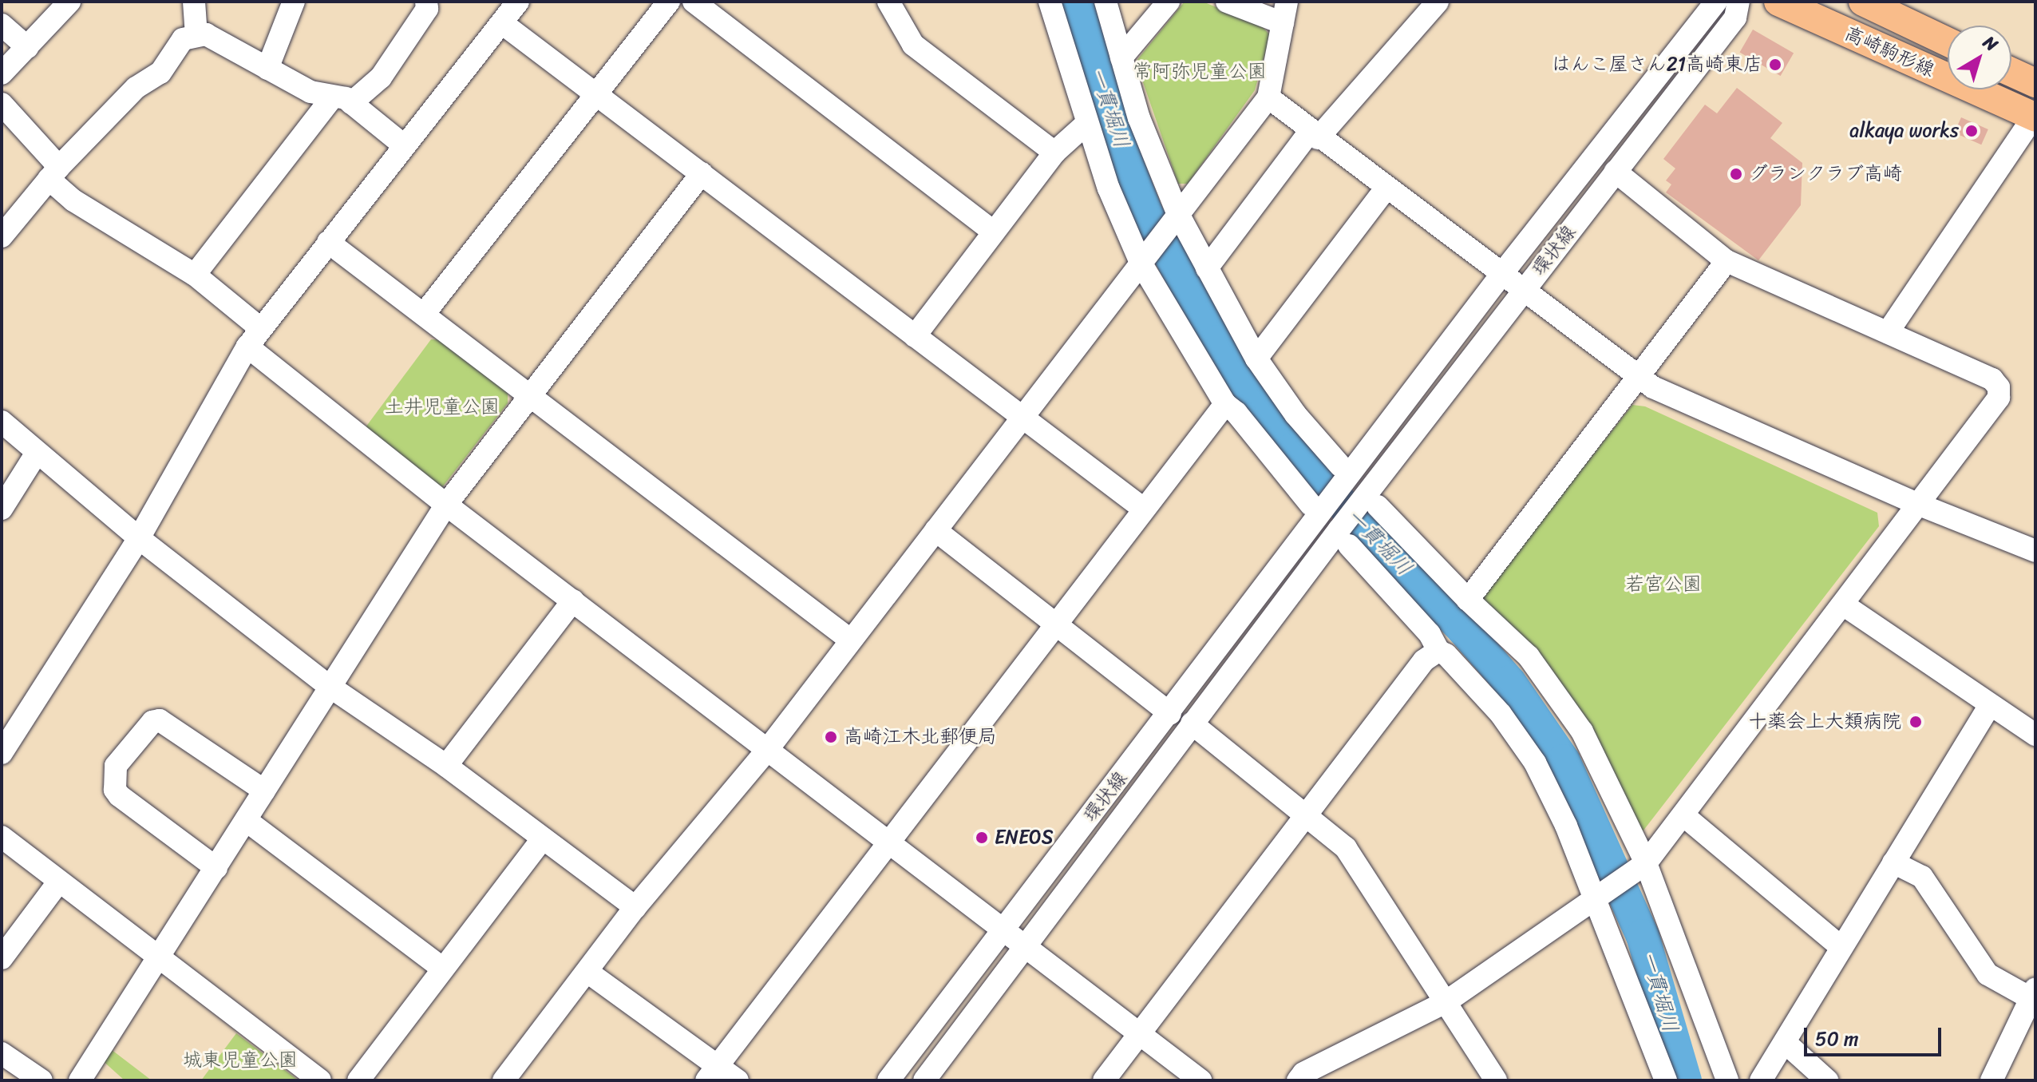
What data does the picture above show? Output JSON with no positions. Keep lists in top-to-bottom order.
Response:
{
  "streets": {
    "main road": ["高崎駒形線"],
    "street": ["環状線"]
  },
  "water": ["一貫堀川"],
  "parks": [
    "常阿弥児童公園",
    "土井児童公園",
    "若宮公園",
    "城東児童公園"
  ],
  "places": [
    "はんこ屋さん21高崎東店",
    "alkaya works",
    "グランクラブ高崎",
    "十薬会上大類病院",
    "高崎江木北郵便局",
    "ENEOS"
  ],
  "scale_bar": "50 m",
  "north": "top right"
}
